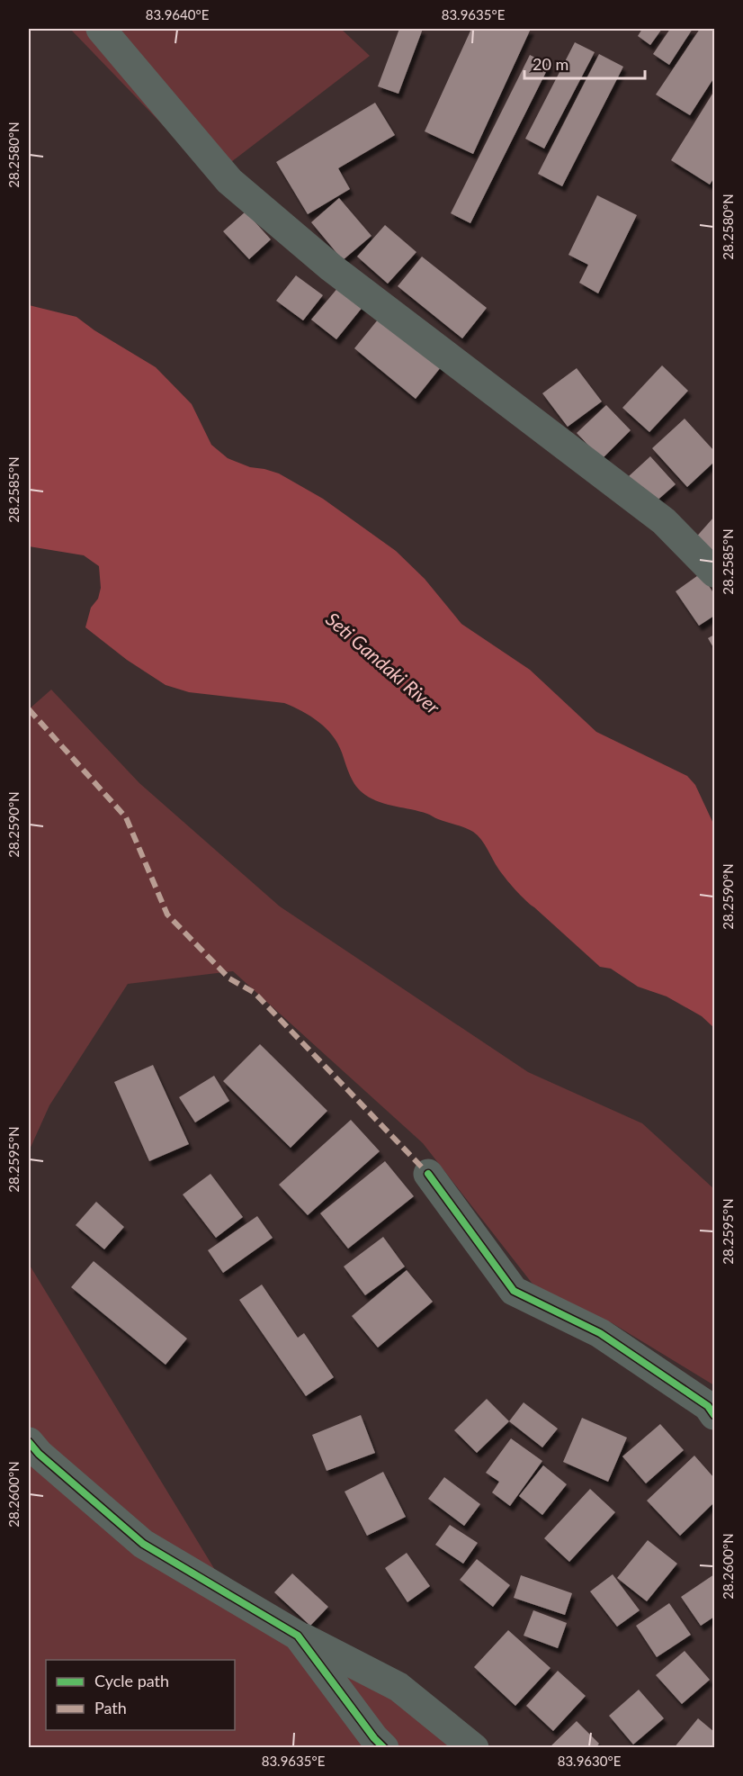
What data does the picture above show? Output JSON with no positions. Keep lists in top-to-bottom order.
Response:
{
  "water": ["Seti Gandaki River"],
  "legend": ["Cycle path", "Path"],
  "scale_bar": "20 m",
  "coordinates": [
    "83.9640°E",
    "83.9635°E",
    "28.2580°N",
    "28.2585°N",
    "28.2590°N",
    "28.2595°N",
    "28.2600°N",
    "83.9630°E"
  ]
}
